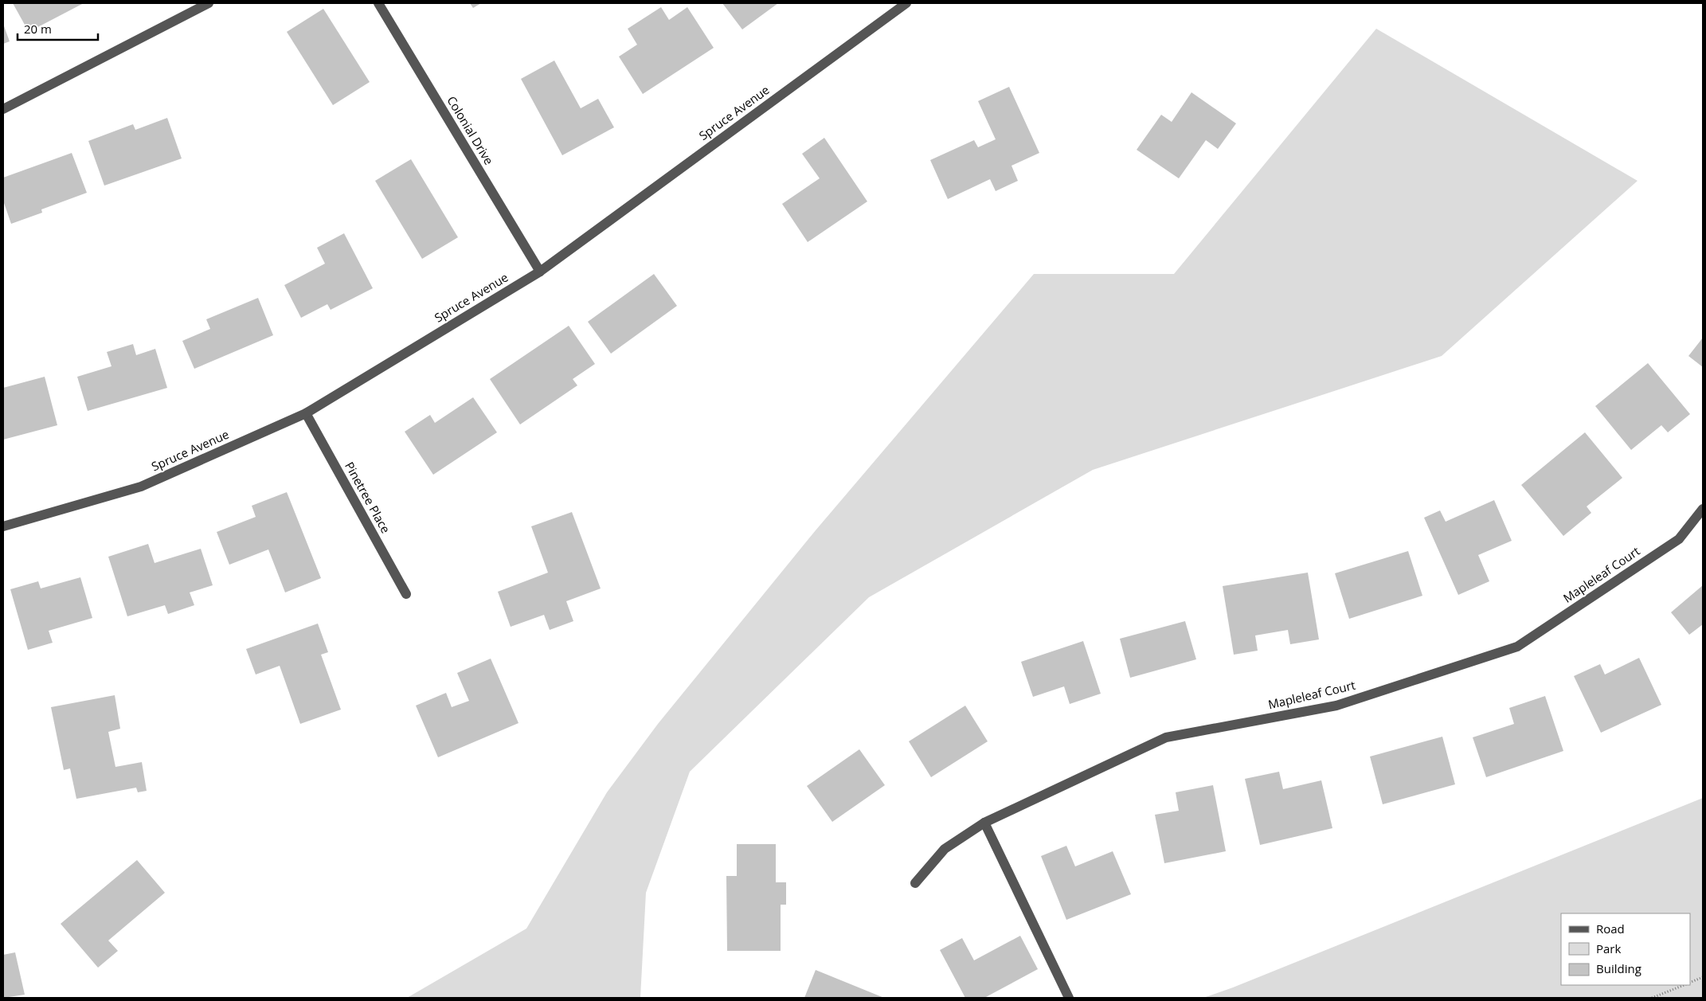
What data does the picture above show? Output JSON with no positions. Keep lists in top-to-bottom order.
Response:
{
  "streets": {
    "street": [
      "Spruce Avenue",
      "Colonial Drive",
      "Pinetree Place",
      "Mapleleaf Court"
    ]
  },
  "crossings": [
    ["Spruce Avenue", "Colonial Drive"],
    ["Spruce Avenue", "Pinetree Place"]
  ],
  "legend": ["Road", "Park", "Building"],
  "scale_bar": "20 m"
}
